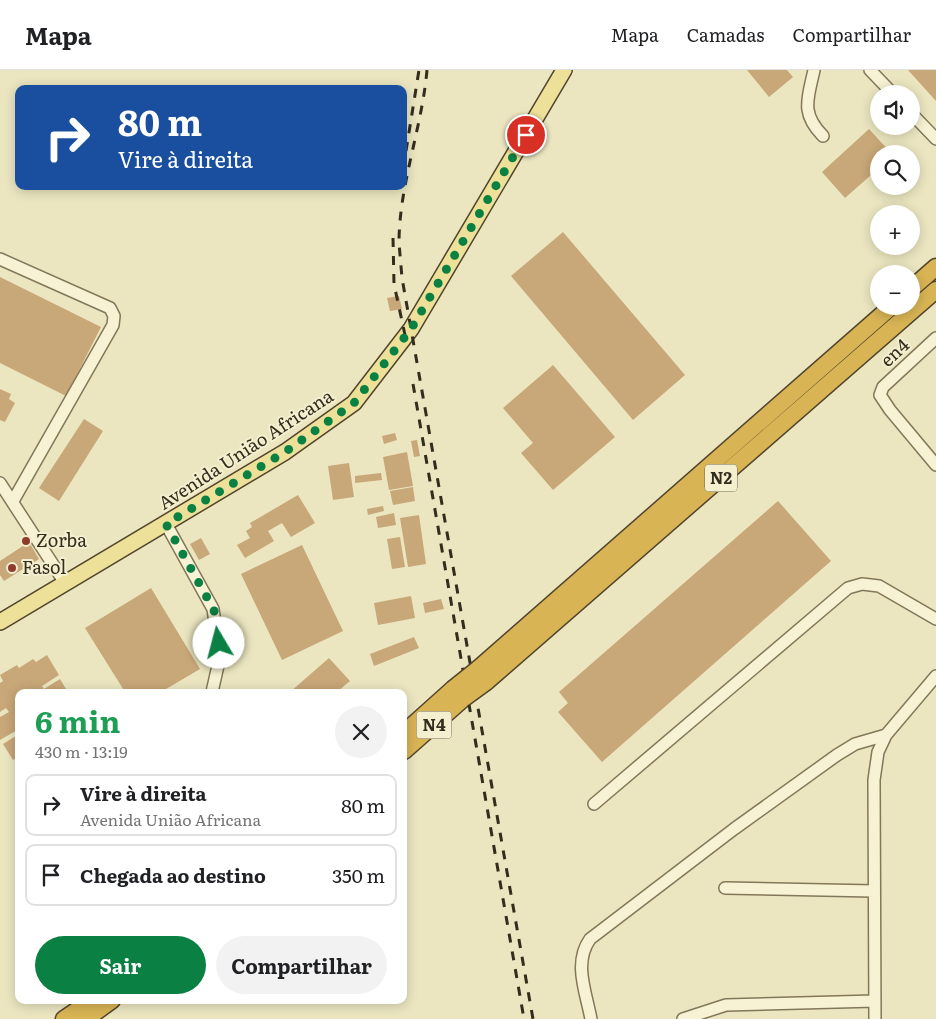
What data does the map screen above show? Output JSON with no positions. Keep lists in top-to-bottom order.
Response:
{
  "streets": {
    "highway": ["N2", "N4"],
    "main road": ["Avenida União Africana"],
    "street": ["en4"]
  },
  "crossings": [
    ["N2", "N4"]
  ],
  "places": ["Zorba", "Fasol"],
  "page": {
    "header": "Mapa",
    "nav": ["Mapa", "Camadas", "Compartilhar"],
    "map_buttons": ["+", "−"],
    "turn": ["80 m", "Vire à direita"],
    "heading": ["6 min", "430 m · 13:19"],
    "list": [
      {
        "name": "Vire à direita",
        "note": "Avenida União Africana",
        "value": "80 m"
      },
      {
        "name": "Chegada ao destino",
        "value": "350 m"
      }
    ],
    "buttons": ["Sair", "Compartilhar"]
  }
}
